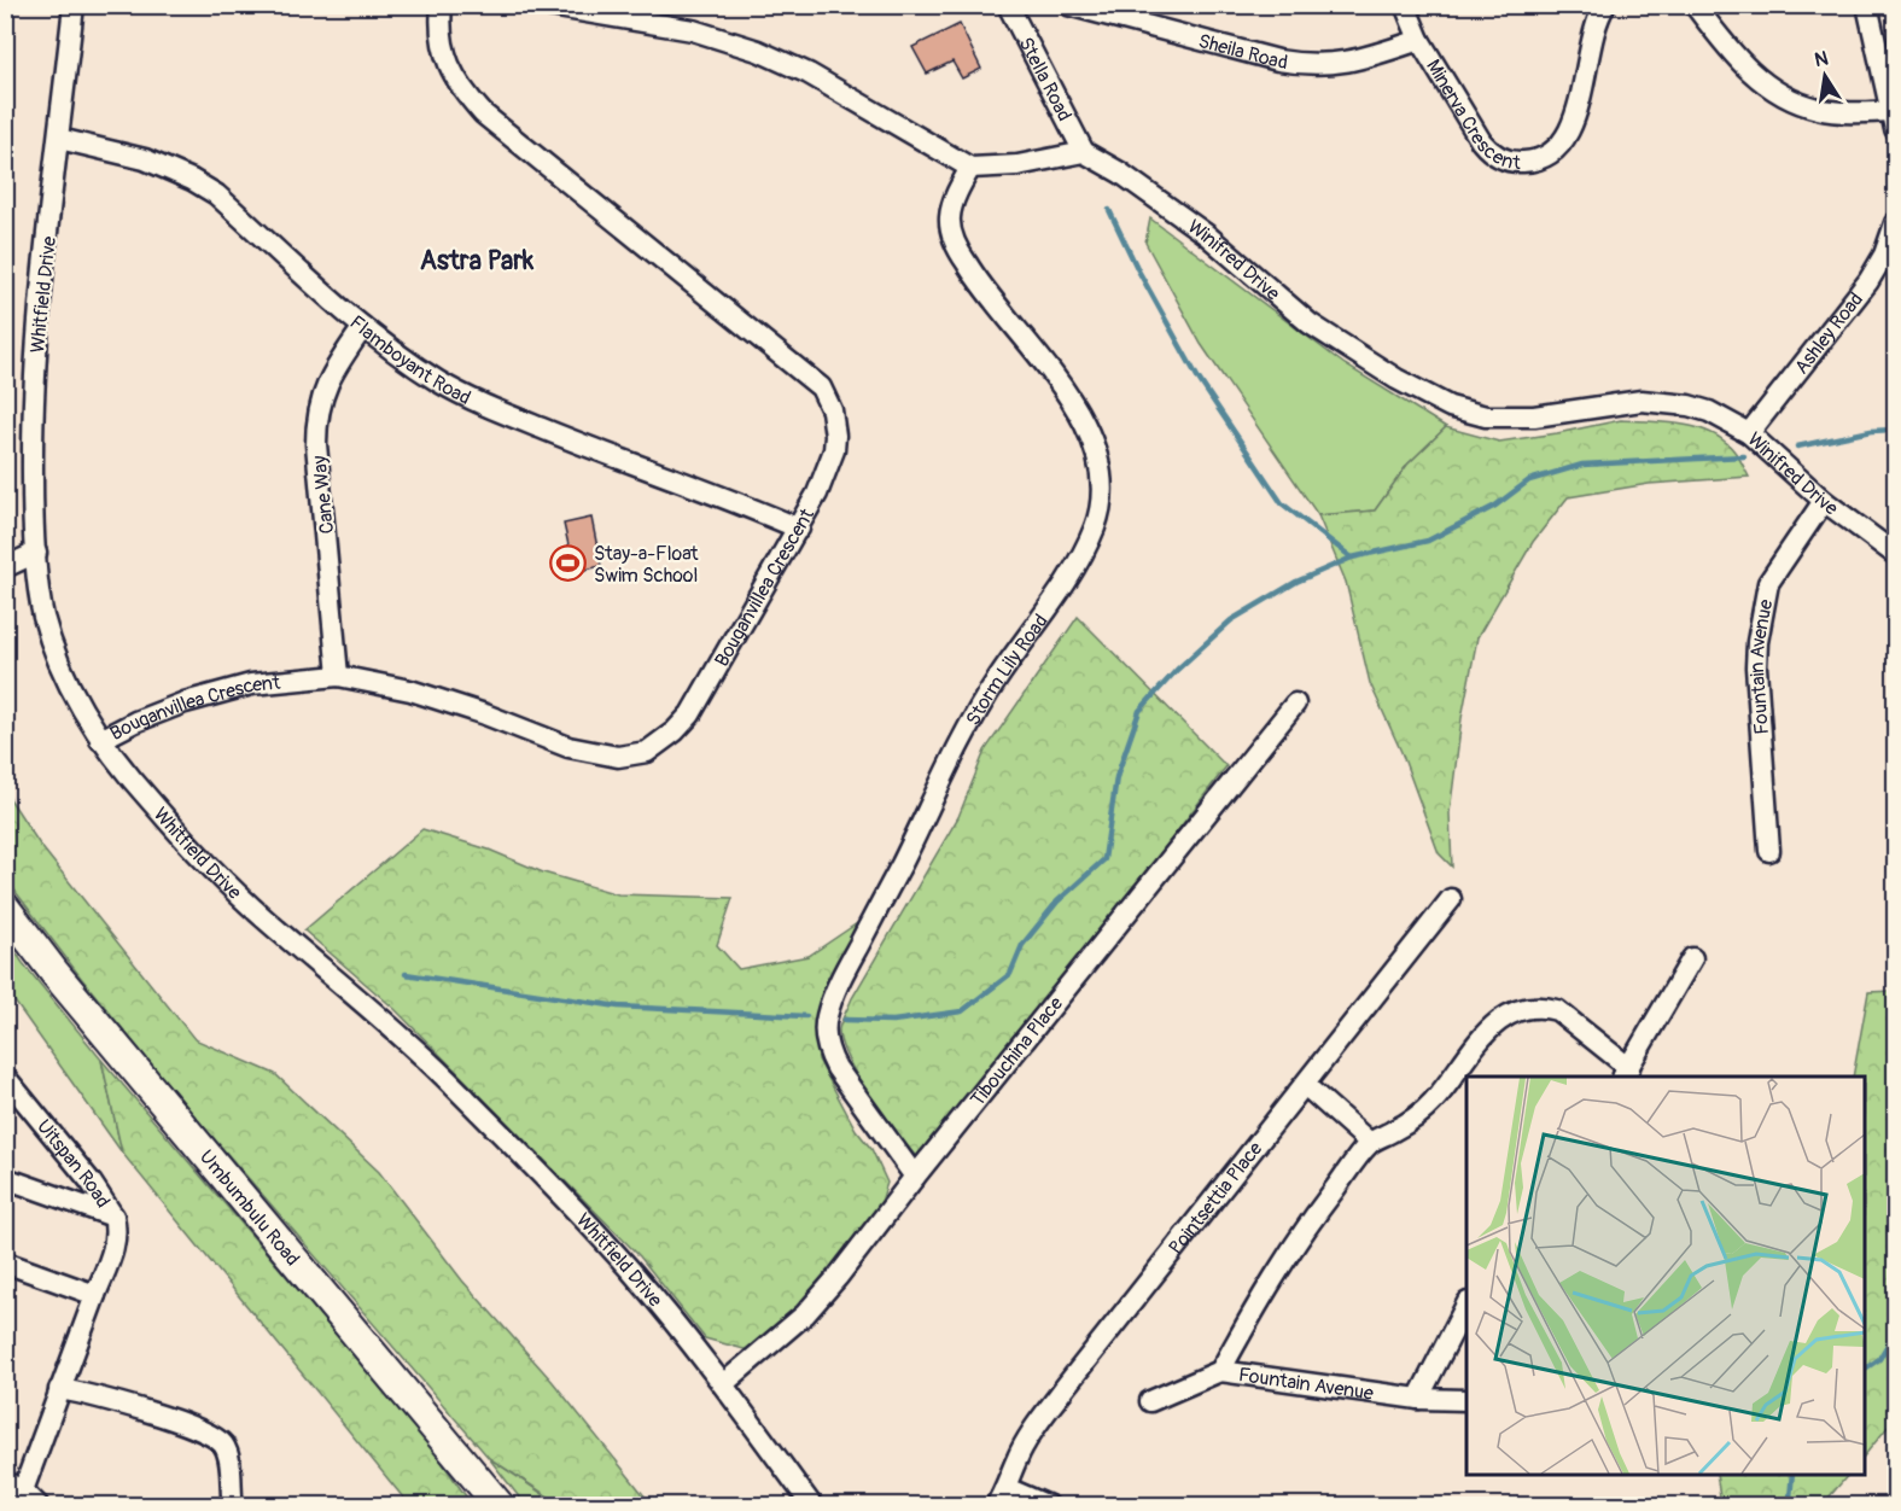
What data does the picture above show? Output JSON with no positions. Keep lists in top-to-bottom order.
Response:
{
  "streets": {
    "main road": ["Umbumbulu Road"],
    "street": [
      "Sheila Road",
      "Stella Road",
      "Minerva Crescent",
      "Winifred Drive",
      "Whitfield Drive",
      "Ashley Road",
      "Flamboyant Road",
      "Cane Way",
      "Bouganvillea Crescent",
      "Fountain Avenue",
      "Storm Lily Road",
      "Tibouchina Place",
      "Uitspan Road",
      "Pointsettia Place"
    ]
  },
  "crossings": [
    ["Sheila Road", "Minerva Crescent"],
    ["Stella Road", "Winifred Drive"],
    ["Winifred Drive", "Ashley Road"],
    ["Winifred Drive", "Fountain Avenue"],
    ["Whitfield Drive", "Flamboyant Road"],
    ["Whitfield Drive", "Bouganvillea Crescent"],
    ["Whitfield Drive", "Tibouchina Place"],
    ["Flamboyant Road", "Cane Way"],
    ["Flamboyant Road", "Bouganvillea Crescent"],
    ["Cane Way", "Bouganvillea Crescent"],
    ["Storm Lily Road", "Tibouchina Place"]
  ],
  "districts": ["Astra Park"],
  "places": {
    "sports": ["Stay-a-Float Swim School"]
  },
  "north": "top"
}
